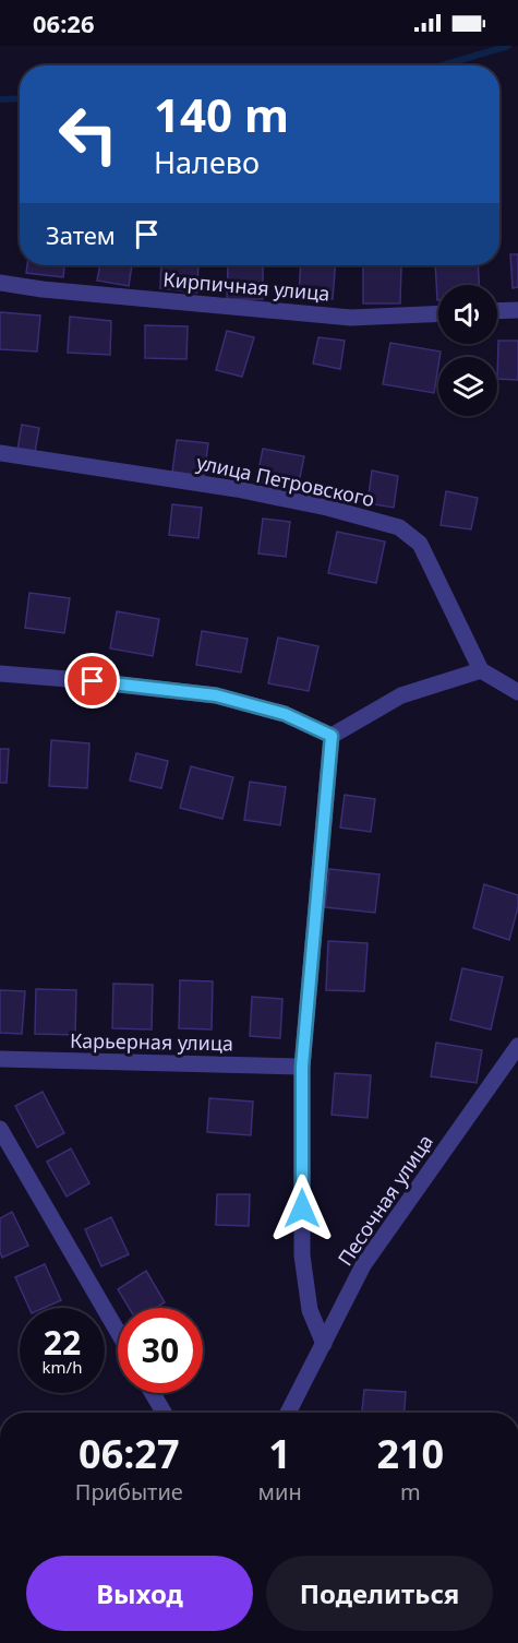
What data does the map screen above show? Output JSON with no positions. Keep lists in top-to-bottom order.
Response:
{
  "streets": {
    "street": [
      "Кирпичная улица",
      "улица Петровского",
      "Карьерная улица",
      "Песочная улица"
    ]
  },
  "page": {
    "status": "06:26",
    "turn": ["140 m", "Налево"],
    "then": "Затем",
    "speed": "22 km/h",
    "limit": "30",
    "eta": [
      "06:27",
      "Прибытие",
      "1",
      "мин",
      "210",
      "m"
    ],
    "buttons": ["Выход", "Поделиться"]
  }
}
